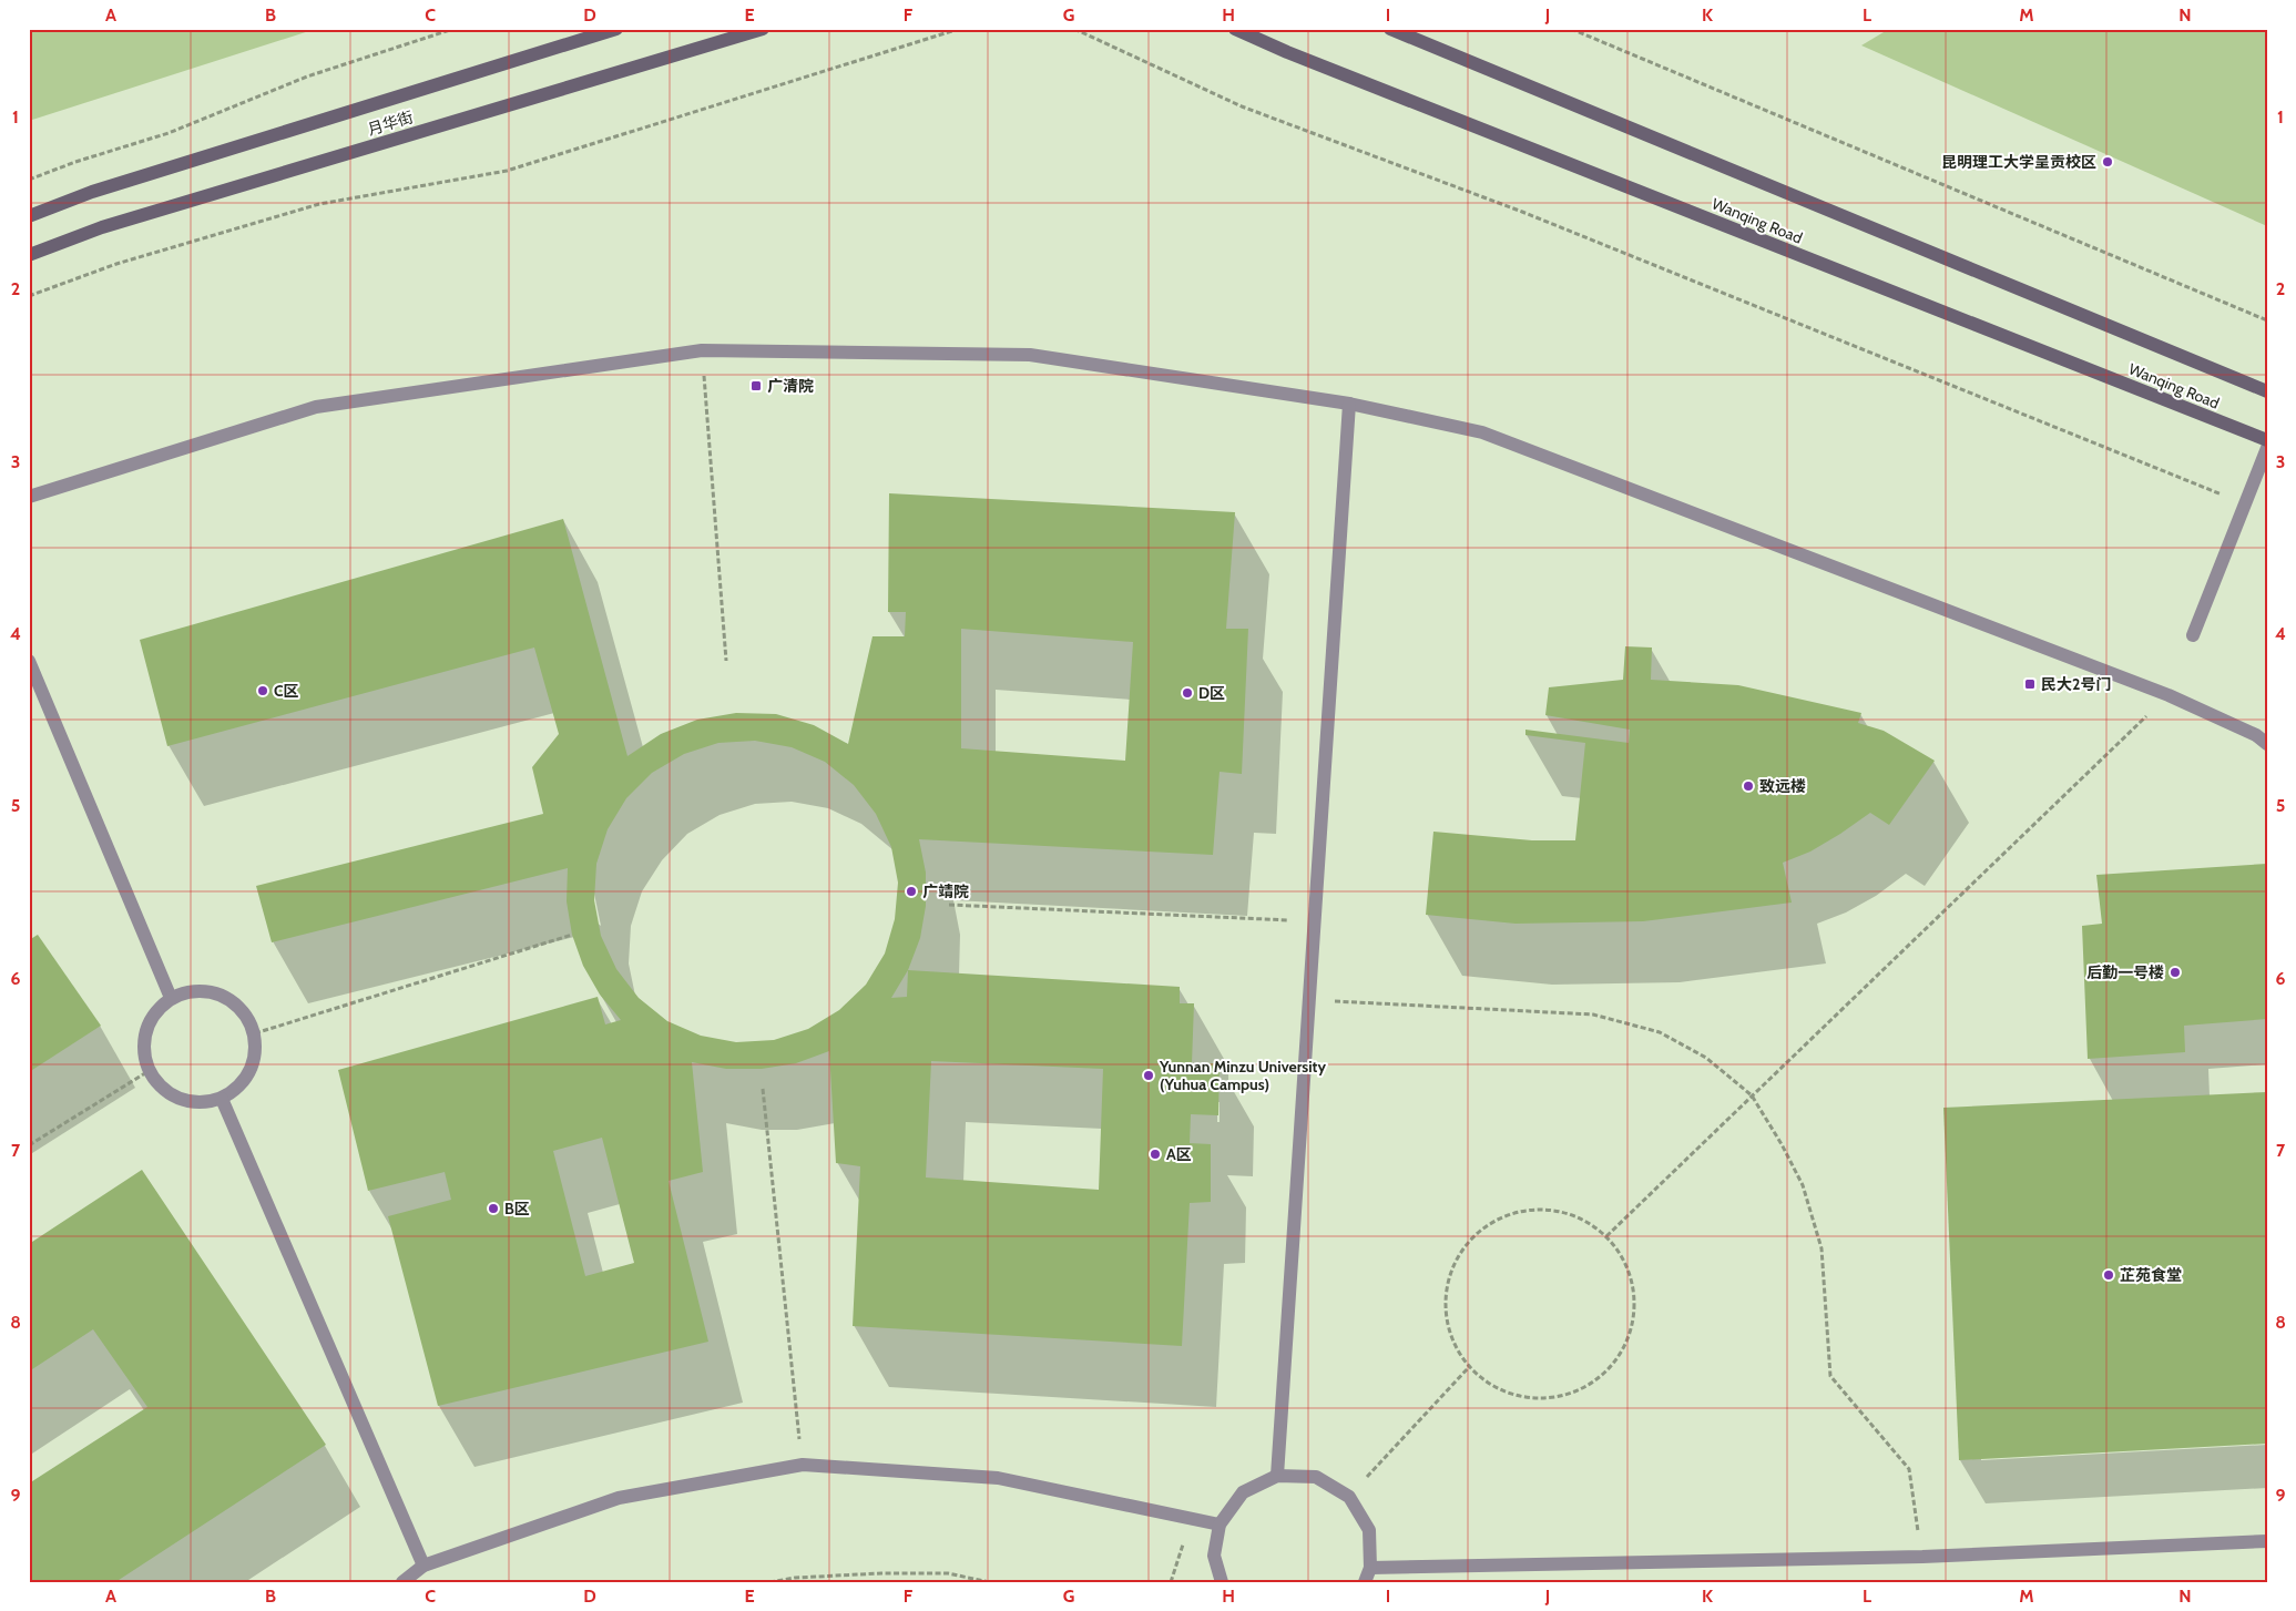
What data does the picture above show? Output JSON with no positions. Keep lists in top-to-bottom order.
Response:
{
  "streets": {
    "main road": ["月华街", "Wanqing Road"]
  },
  "places": {
    "other": [
      "昆明理工大学呈贡校区",
      "C区",
      "D区",
      "致远楼",
      "广靖院",
      "后勤一号楼",
      "Yunnan Minzu University (Yuhua Campus)",
      "A区",
      "B区",
      "芷苑食堂"
    ],
    "transit": ["广清院", "民大2号门"]
  },
  "grid": {
    "columns": [
      "A",
      "B",
      "C",
      "D",
      "E",
      "F",
      "G",
      "H",
      "I",
      "J",
      "K",
      "L",
      "M",
      "N"
    ],
    "rows": [
      "1",
      "2",
      "3",
      "4",
      "5",
      "6",
      "7",
      "8",
      "9"
    ]
  }
}
